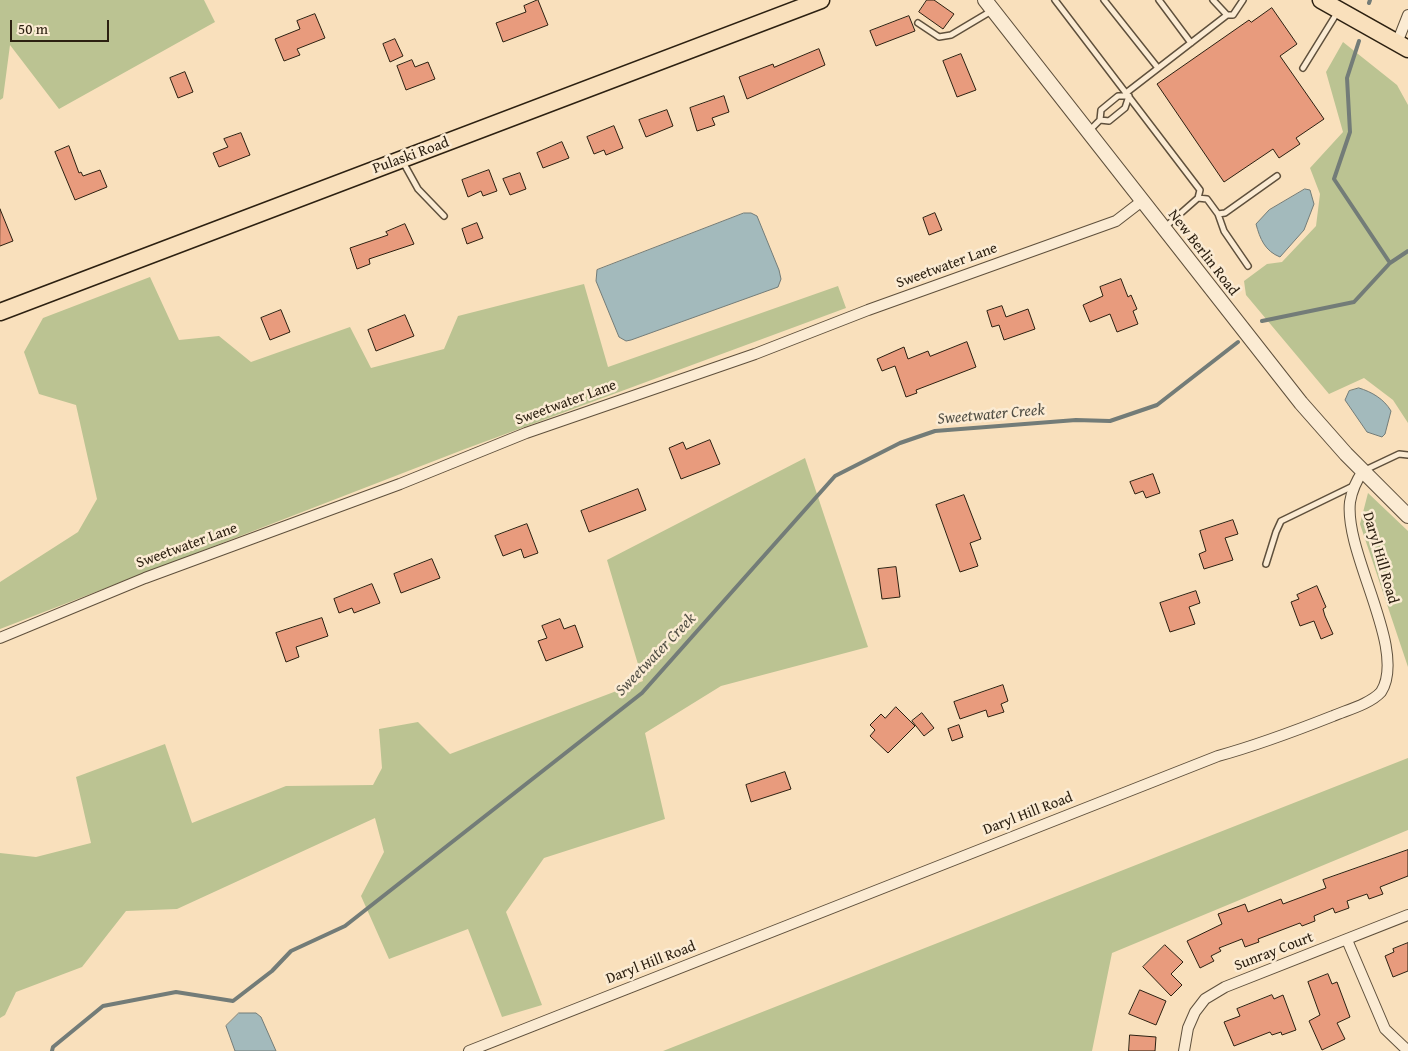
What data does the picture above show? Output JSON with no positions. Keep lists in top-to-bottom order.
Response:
{
  "streets": {
    "main road": ["Pulaski Road"],
    "street": [
      "New Berlin Road",
      "Sweetwater Lane",
      "Daryl Hill Road",
      "Sunray Court"
    ]
  },
  "crossings": [
    ["New Berlin Road", "Sweetwater Lane"],
    ["New Berlin Road", "Daryl Hill Road"]
  ],
  "water": ["Sweetwater Creek"],
  "scale_bar": "50 m"
}
